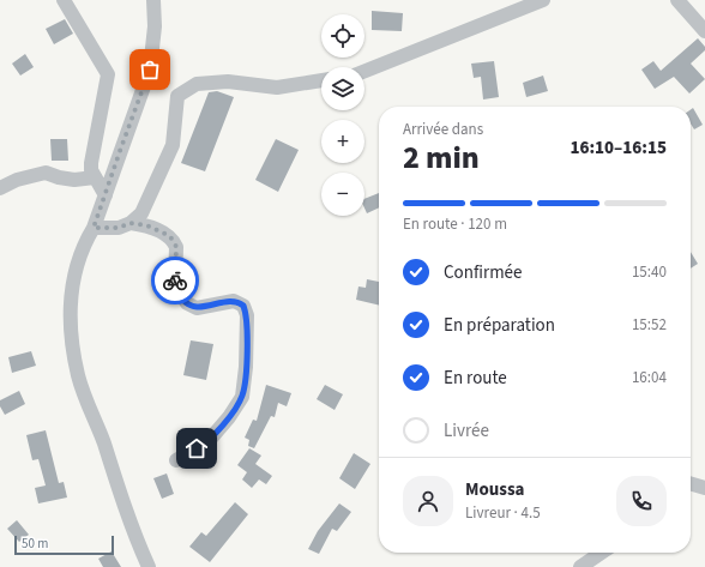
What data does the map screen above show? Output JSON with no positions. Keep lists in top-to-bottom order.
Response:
{
  "scale_bar": "50 m",
  "page": {
    "map_buttons": ["+", "−"],
    "heading": ["2 min", "Arrivée dans", "16:10–16:15"],
    "panel": ["Moussa", "Livreur · 4.5"],
    "bar": "En route · 120 m",
    "list": [
      ["Confirmée", "15:40"],
      ["En préparation", "15:52"],
      ["En route", "16:04"],
      "Livrée"
    ],
    "scale": "50 m"
  }
}
